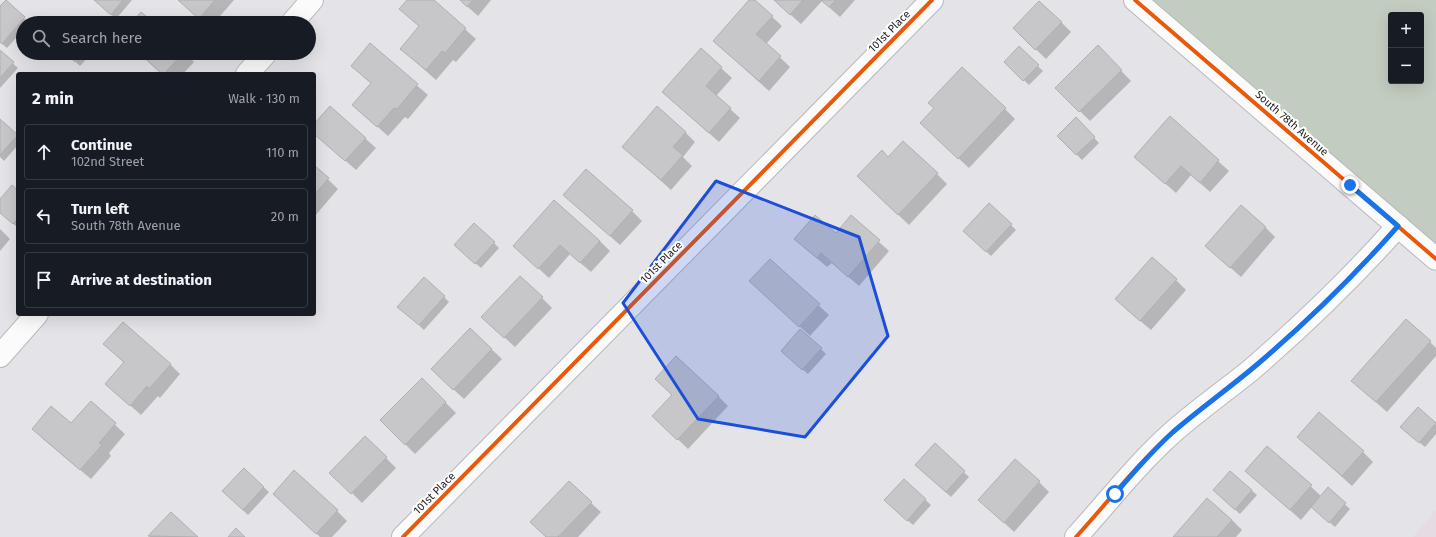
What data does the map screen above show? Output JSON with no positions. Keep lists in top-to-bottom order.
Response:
{
  "streets": {
    "street": ["101st Place", "South 78th Avenue"]
  },
  "page": {
    "map_buttons": ["+", "−"],
    "search": "Search here",
    "heading": ["2 min", "Walk · 130 m"],
    "list": [
      ["Continue", "102nd Street", "110 m"],
      ["Turn left", "South 78th Avenue", "20 m"],
      "Arrive at destination"
    ]
  }
}
